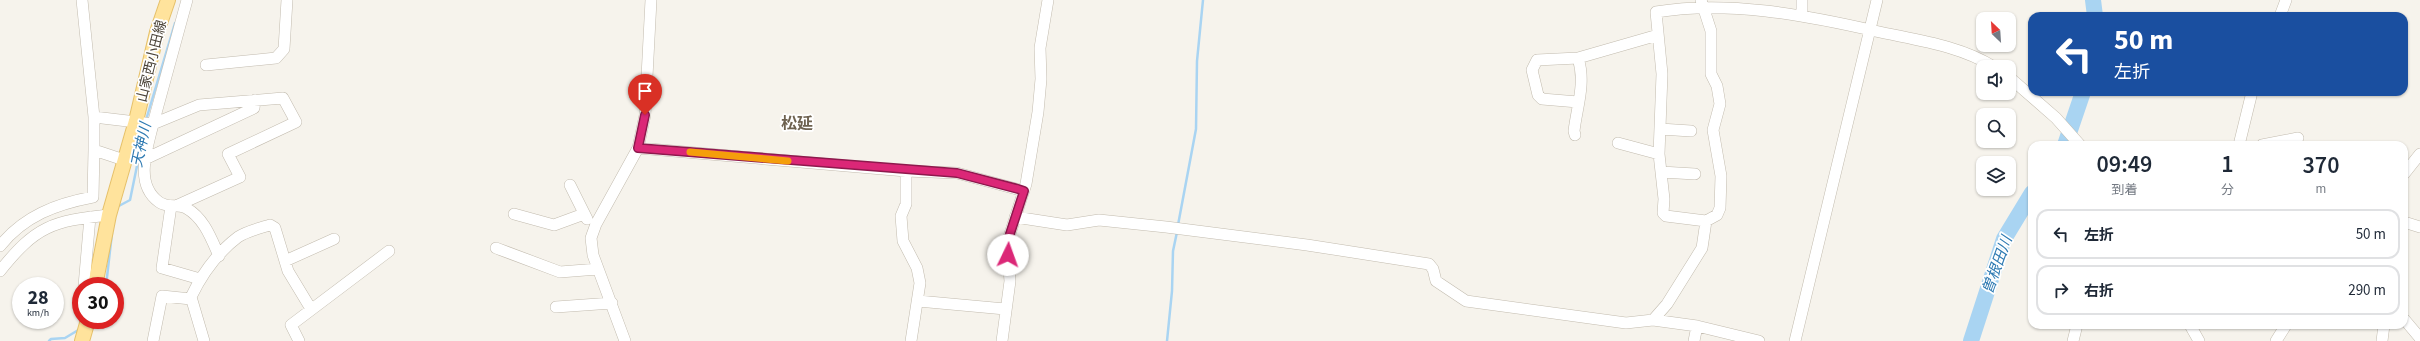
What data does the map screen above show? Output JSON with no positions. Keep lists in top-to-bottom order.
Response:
{
  "streets": {
    "main road": ["山家西小田線"]
  },
  "districts": ["松延"],
  "water": ["天神川", "曽根田川"],
  "north": "top left",
  "page": {
    "turn": ["50 m", "左折"],
    "eta": [
      "09:49",
      "到着",
      "1",
      "分",
      "370",
      "m"
    ],
    "list": [
      {
        "name": "左折",
        "value": "50 m"
      },
      {
        "name": "右折",
        "value": "290 m"
      }
    ],
    "speed": "28 km/h",
    "limit": "30"
  }
}
